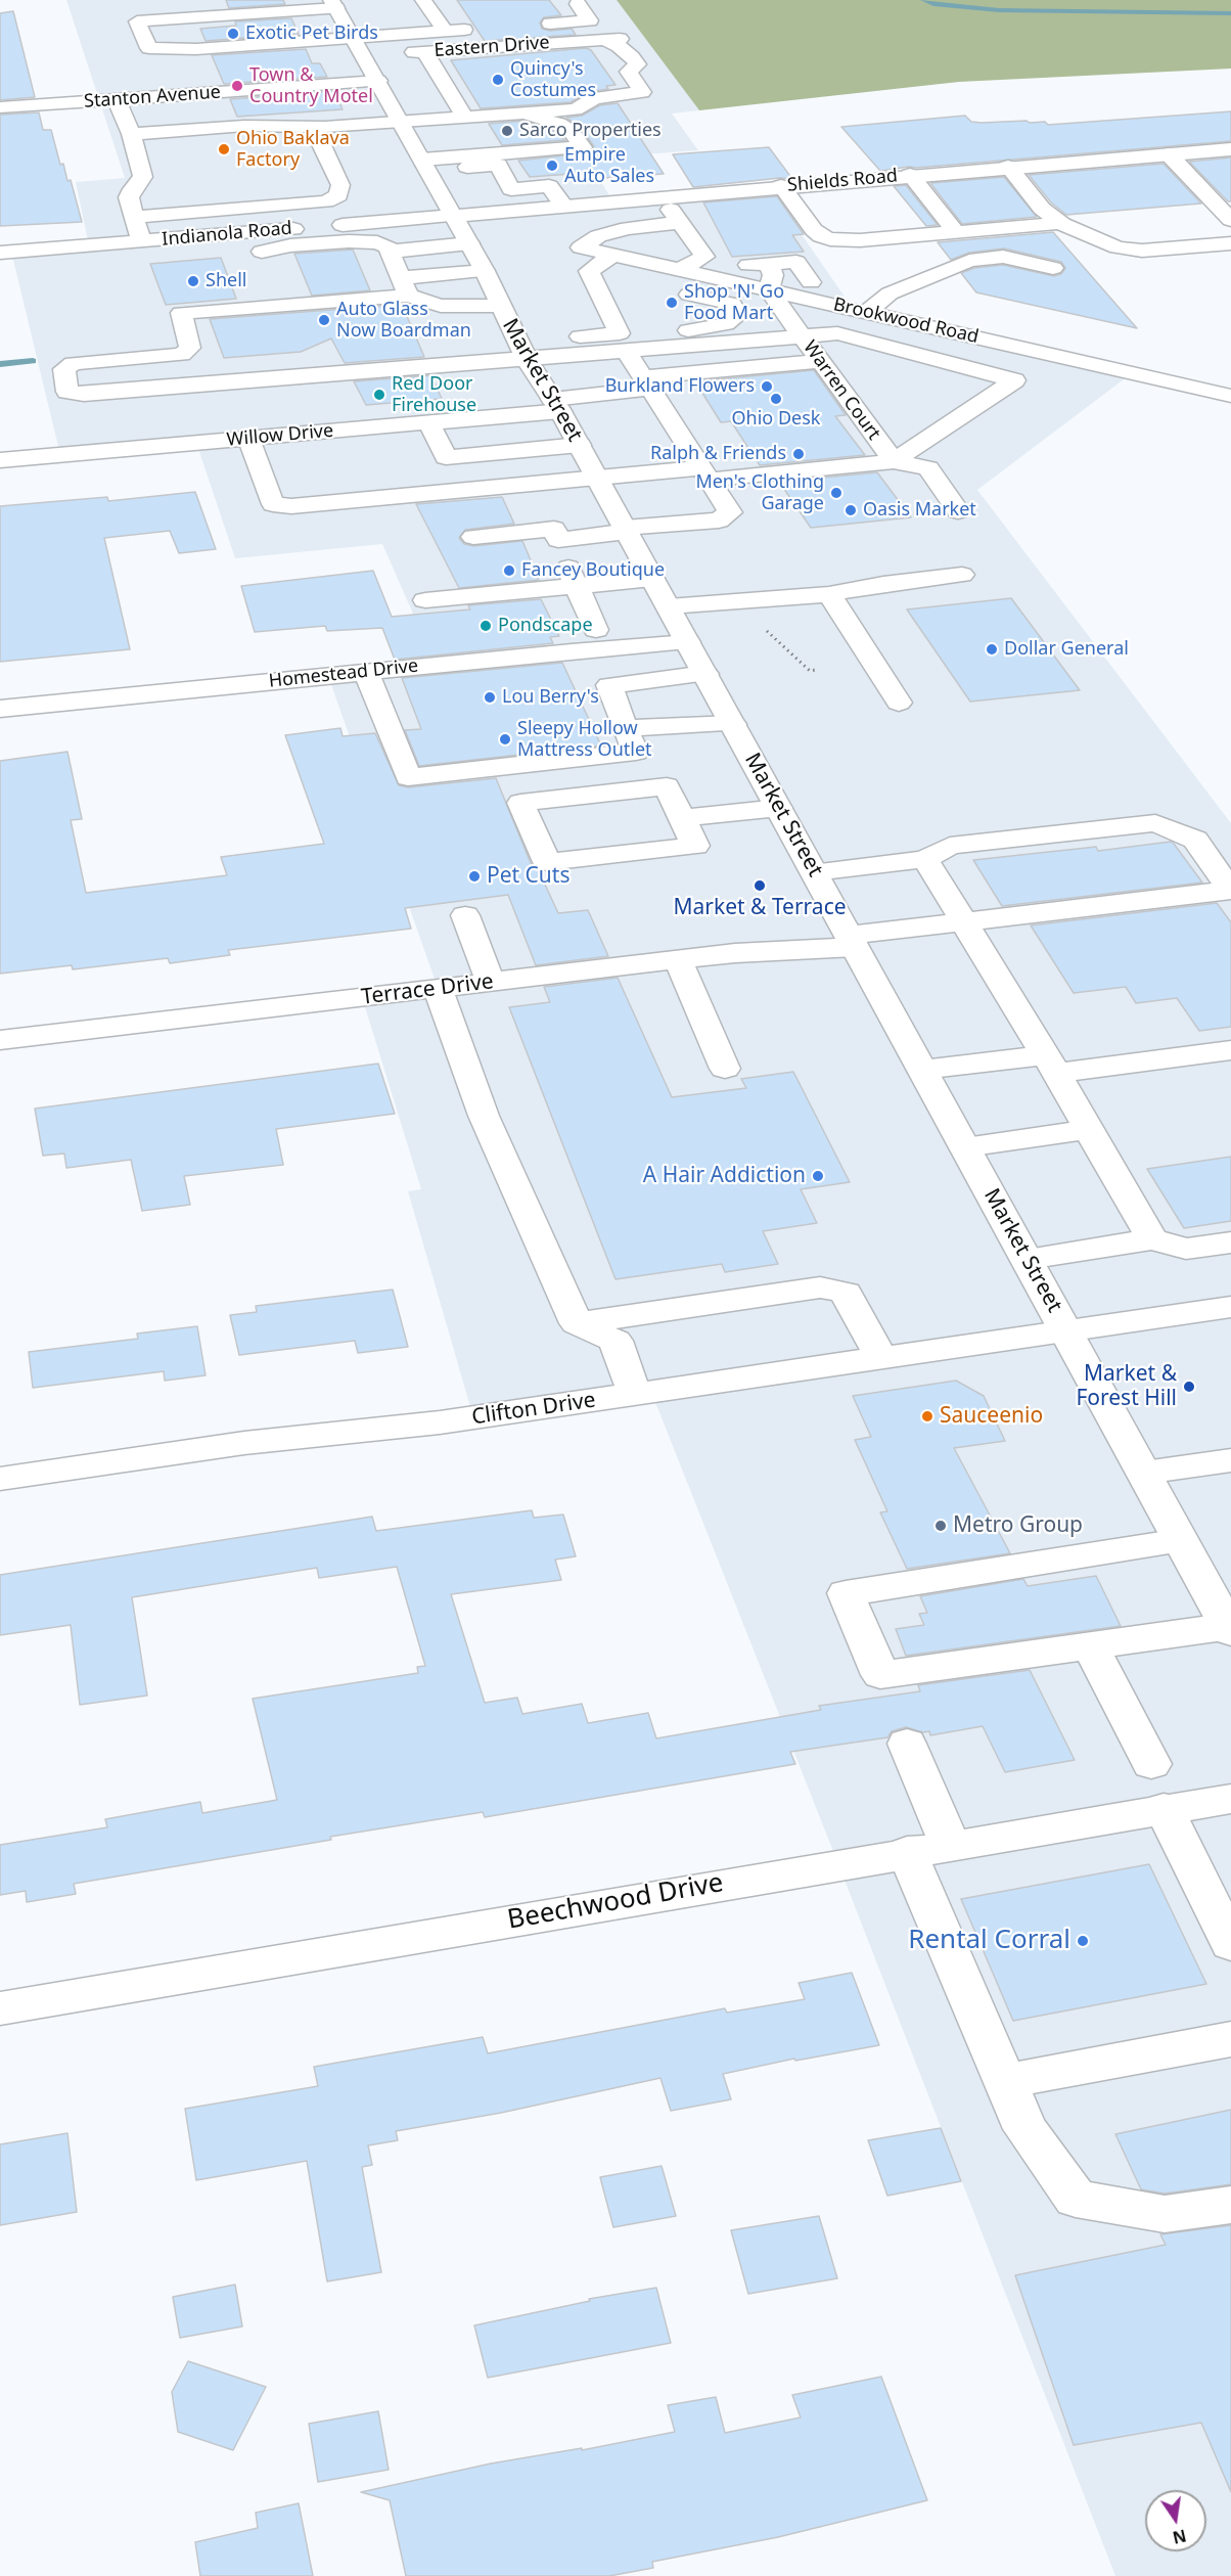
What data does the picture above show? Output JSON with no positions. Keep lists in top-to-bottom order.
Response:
{
  "streets": {
    "street": [
      "Eastern Drive",
      "Stanton Avenue",
      "Shields Road",
      "Indianola Road",
      "Brookwood Road",
      "Market Street",
      "Warren Court",
      "Willow Drive",
      "Homestead Drive",
      "Terrace Drive",
      "Clifton Drive",
      "Beechwood Drive"
    ]
  },
  "crossings": [
    ["Eastern Drive", "Stanton Avenue"],
    ["Eastern Drive", "Market Street"],
    ["Stanton Avenue", "Market Street"],
    ["Shields Road", "Indianola Road"],
    ["Shields Road", "Market Street"],
    ["Indianola Road", "Market Street"],
    ["Brookwood Road", "Warren Court"],
    ["Market Street", "Willow Drive"],
    ["Market Street", "Homestead Drive"],
    ["Market Street", "Terrace Drive"],
    ["Market Street", "Clifton Drive"],
    ["Warren Court", "Willow Drive"]
  ],
  "places": [
    "Exotic Pet Birds",
    "Quincy's Costumes",
    "Town & Country Motel",
    "Sarco Properties",
    "Ohio Baklava Factory",
    "Empire Auto Sales",
    "Shell",
    "Shop 'N' Go Food Mart",
    "Auto Glass Now Boardman",
    "Burkland Flowers",
    "Red Door Firehouse",
    "Ohio Desk",
    "Ralph & Friends",
    "Men's Clothing Garage",
    "Oasis Market",
    "Fancey Boutique",
    "Pondscape",
    "Dollar General",
    "Lou Berry's",
    "Sleepy Hollow Mattress Outlet",
    "Pet Cuts",
    "Market & Terrace",
    "A Hair Addiction",
    "Market & Forest Hill",
    "Sauceenio",
    "Metro Group",
    "Rental Corral"
  ],
  "north": "bottom"
}
